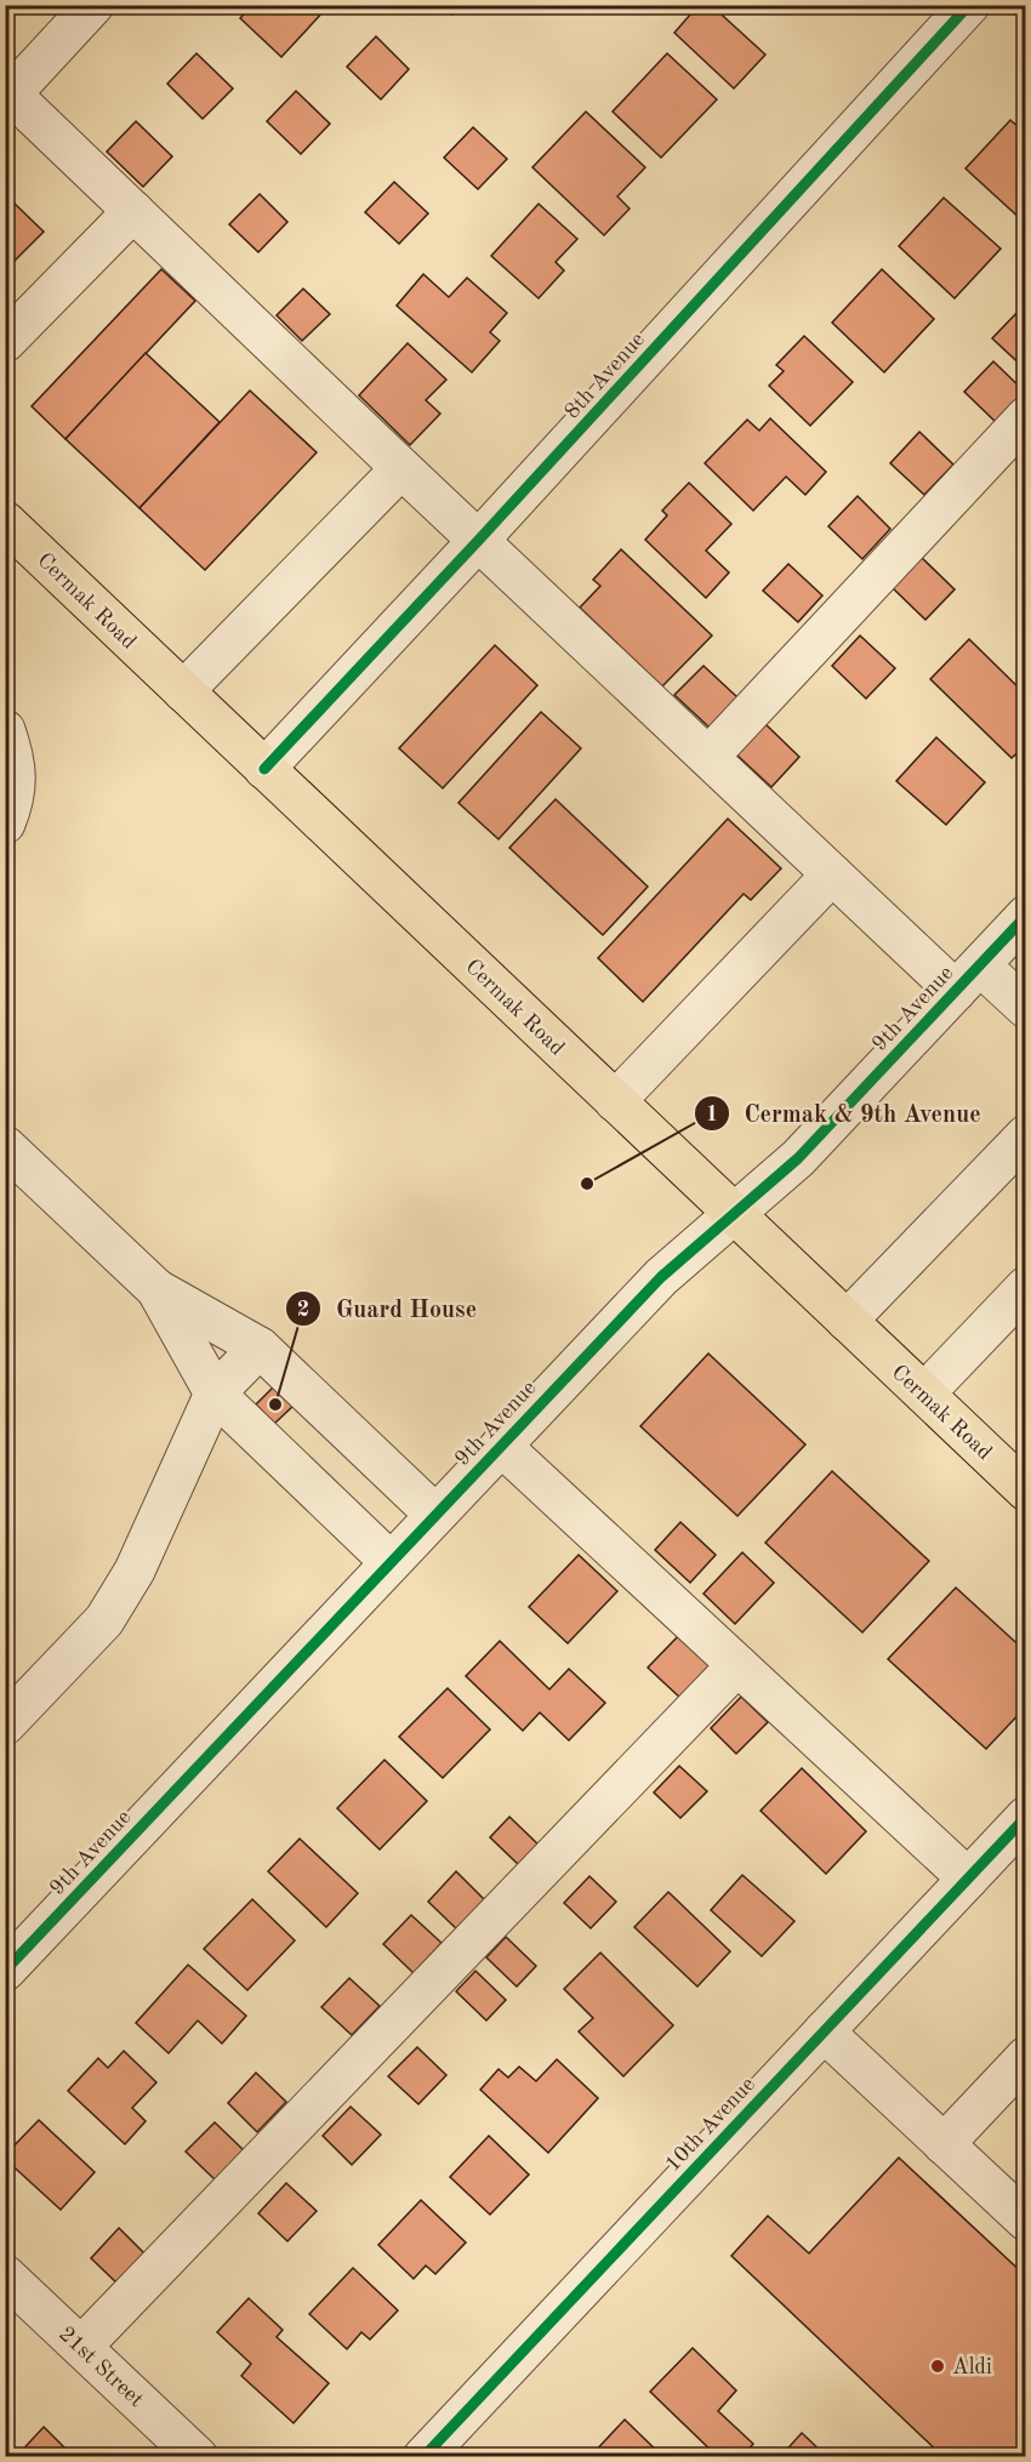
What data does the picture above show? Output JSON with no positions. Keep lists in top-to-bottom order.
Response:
{
  "streets": {
    "main road": ["Cermak Road"],
    "street": [
      "8th Avenue",
      "9th Avenue",
      "10th Avenue",
      "21st Street"
    ]
  },
  "crossings": [
    ["8th Avenue", "Cermak Road"],
    ["Cermak Road", "9th Avenue"]
  ],
  "places": ["Cermak & 9th Avenue", "Guard House", "Aldi"]
}
